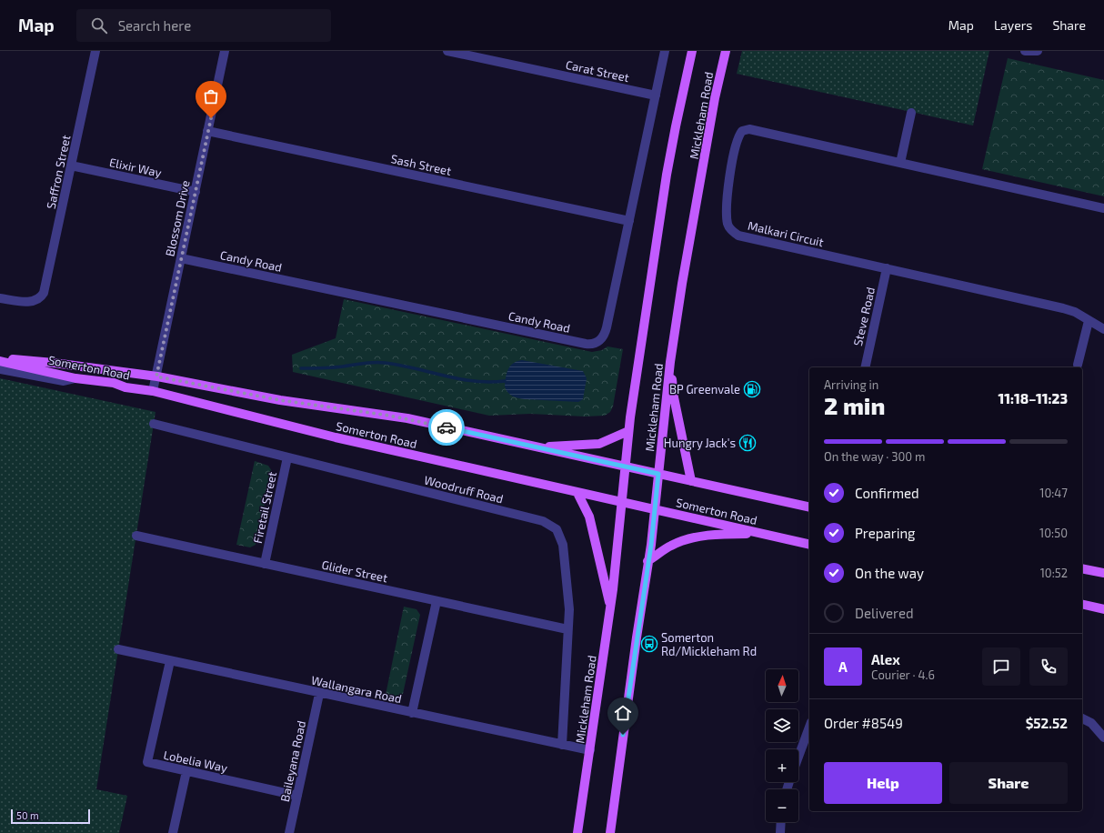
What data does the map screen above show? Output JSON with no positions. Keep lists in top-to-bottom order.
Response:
{
  "streets": {
    "main road": ["Mickleham Road", "Somerton Road"],
    "street": [
      "Carat Street",
      "Sash Street",
      "Elixir Way",
      "Saffron Street",
      "Blossom Drive",
      "Malkari Circuit",
      "Candy Road",
      "Steve Road",
      "Woodruff Road",
      "Firetail Street",
      "Glider Street",
      "Wallangara Road",
      "Lobelia Way",
      "Baileyana Road"
    ]
  },
  "crossings": [
    ["Carat Street", "Candy Road"],
    ["Mickleham Road", "Somerton Road"],
    ["Mickleham Road", "Wallangara Road"],
    ["Sash Street", "Blossom Drive"],
    ["Sash Street", "Candy Road"],
    ["Elixir Way", "Saffron Street"],
    ["Elixir Way", "Blossom Drive"],
    ["Blossom Drive", "Candy Road"],
    ["Blossom Drive", "Somerton Road"],
    ["Malkari Circuit", "Steve Road"],
    ["Woodruff Road", "Firetail Street"],
    ["Woodruff Road", "Glider Street"],
    ["Woodruff Road", "Wallangara Road"],
    ["Firetail Street", "Glider Street"],
    ["Wallangara Road", "Lobelia Way"],
    ["Wallangara Road", "Baileyana Road"],
    ["Lobelia Way", "Baileyana Road"]
  ],
  "places": {
    "fuel station": ["BP Greenvale"],
    "restaurant": ["Hungry Jack's"],
    "bus stop": ["Somerton Rd/Mickleham Rd"]
  },
  "scale_bar": "50 m",
  "north": "top",
  "page": {
    "header": "Map",
    "search": "Search here",
    "nav": ["Map", "Layers", "Share"],
    "heading": ["2 min", "Arriving in", "11:18–11:23"],
    "panel": [
      "Alex",
      "Courier · 4.6",
      "Order #8549",
      "$52.52"
    ],
    "bar": "On the way · 300 m",
    "list": [
      ["Confirmed", "10:47"],
      ["Preparing", "10:50"],
      ["On the way", "10:52"],
      "Delivered"
    ],
    "round": "A",
    "map_buttons": ["+", "−"],
    "buttons": ["Help", "Share"],
    "scale": "50 m"
  }
}
